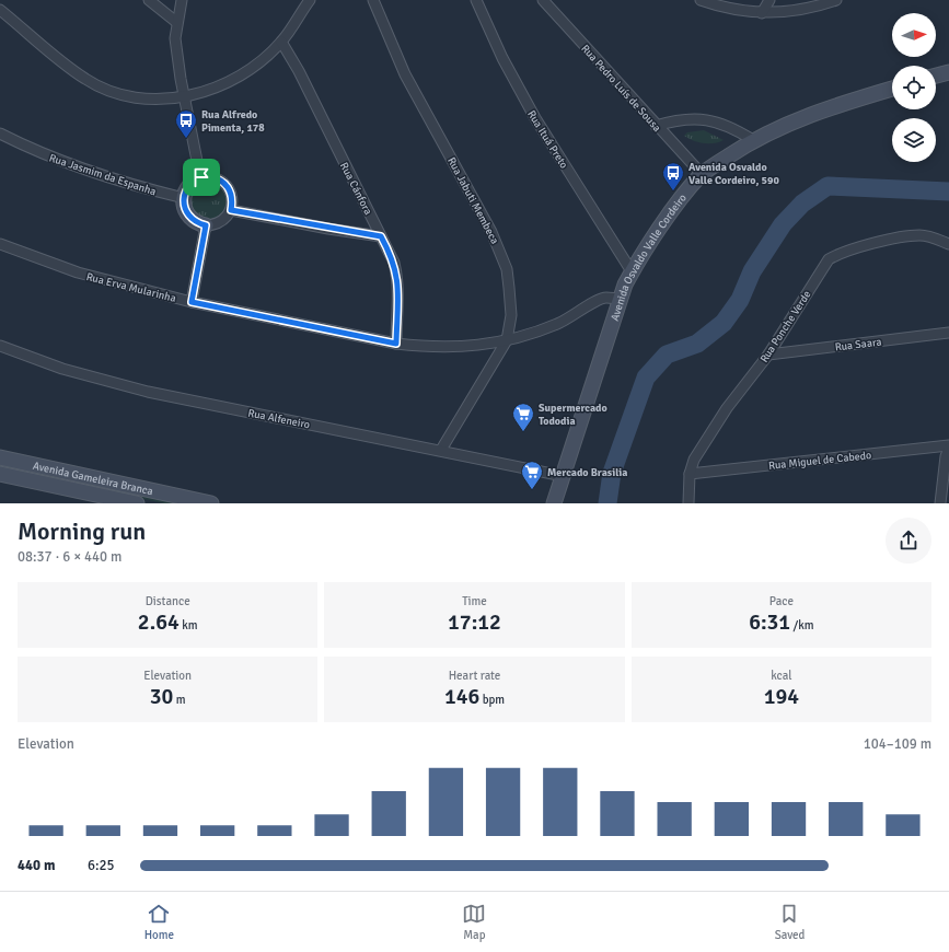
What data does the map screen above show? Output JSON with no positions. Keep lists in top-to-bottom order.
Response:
{
  "streets": {
    "main road": ["Avenida Osvaldo Valle Cordeiro", "Avenida Gameleira Branca"],
    "street": [
      "Rua Pedro Luís de Sousa",
      "Rua Ituá Preto",
      "Rua Jasmim da Espanha",
      "Rua Cánfora",
      "Rua Jabuti Membeca",
      "Rua Erva Mularinha",
      "Rua Ponche Verde",
      "Rua Saara",
      "Rua Alfeneiro",
      "Rua Miguel de Cabedo"
    ]
  },
  "crossings": [
    ["Rua Pedro Luís de Sousa", "Avenida Osvaldo Valle Cordeiro"],
    ["Rua Ituá Preto", "Avenida Osvaldo Valle Cordeiro"],
    ["Rua Cánfora", "Rua Erva Mularinha"],
    ["Rua Jabuti Membeca", "Rua Erva Mularinha"],
    ["Rua Jabuti Membeca", "Rua Alfeneiro"],
    ["Avenida Osvaldo Valle Cordeiro", "Rua Erva Mularinha"],
    ["Avenida Osvaldo Valle Cordeiro", "Rua Alfeneiro"],
    ["Rua Ponche Verde", "Rua Saara"],
    ["Rua Ponche Verde", "Rua Miguel de Cabedo"]
  ],
  "places": {
    "bus stop": ["Rua Alfredo Pimenta, 178", "Avenida Osvaldo Valle Cordeiro, 590"],
    "supermarket": ["Supermercado Tododia", "Mercado Brasilia"]
  },
  "north": "right",
  "page": {
    "heading": ["Morning run", "08:37 · 6 × 440 m"],
    "stats": [
      ["Distance", "2.64 km"],
      ["Time", "17:12"],
      ["Pace", "6:31 /km"],
      ["Elevation", "30 m"],
      ["Heart rate", "146 bpm"],
      ["kcal", "194"]
    ],
    "chart": ["Elevation", "104–109 m"],
    "list": [
      {
        "name": "440 m",
        "note": "6:25"
      }
    ],
    "tabs": ["Home", "Map", "Saved"]
  }
}
